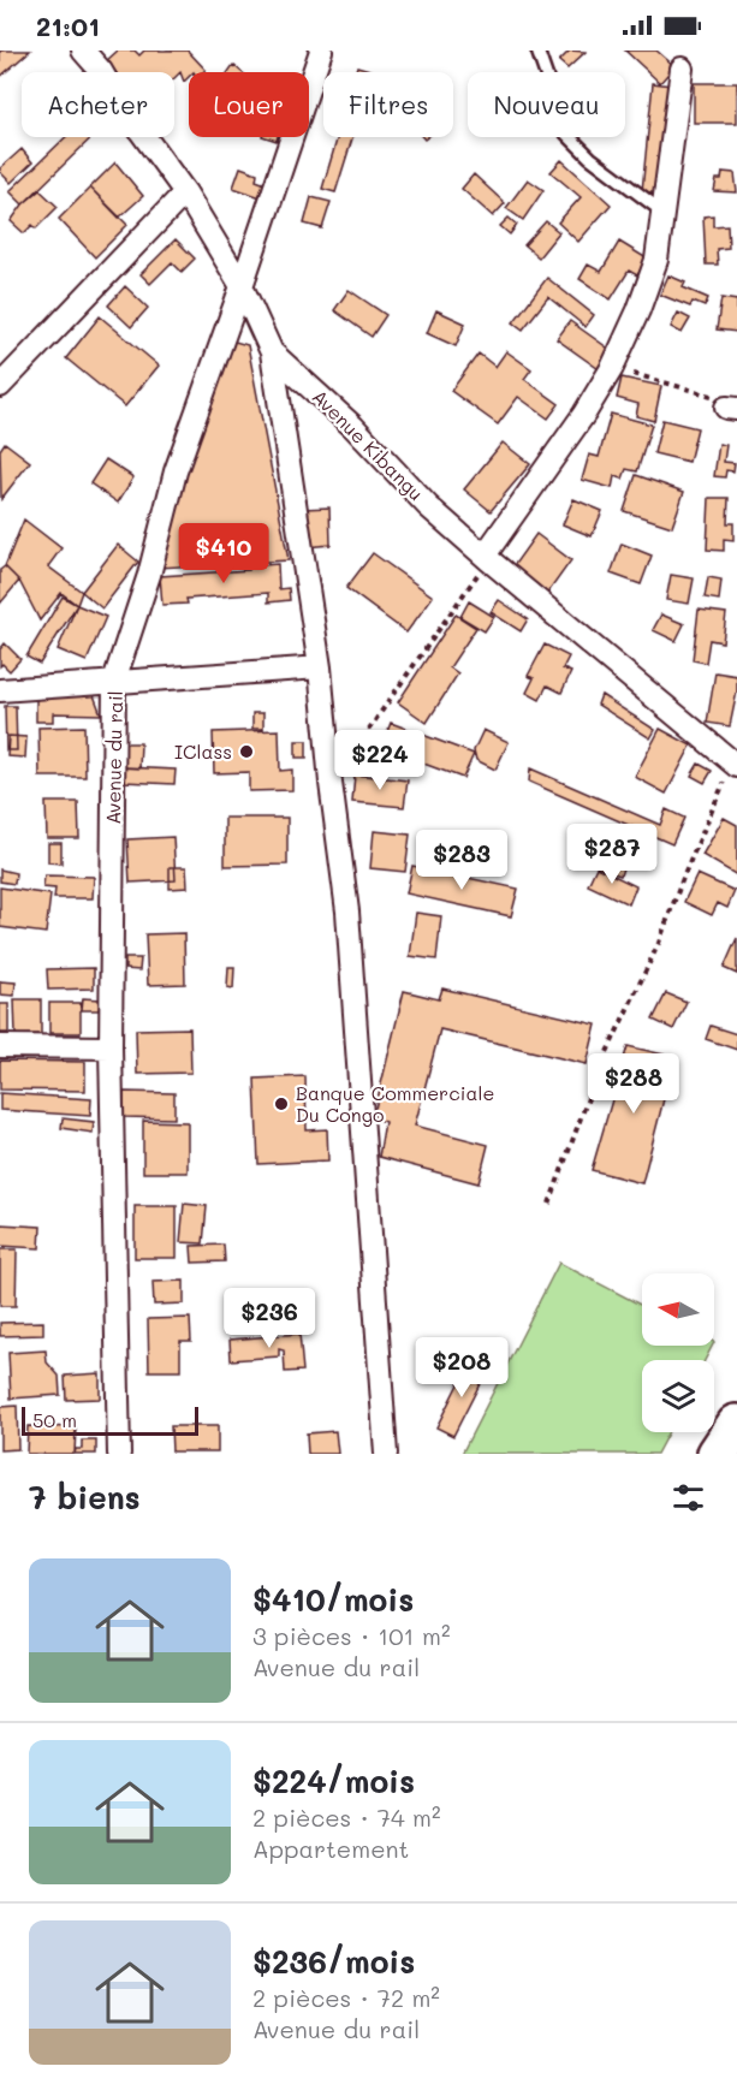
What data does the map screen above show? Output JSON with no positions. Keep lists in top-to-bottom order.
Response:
{
  "streets": {
    "street": ["Avenue Kibangu", "Avenue du rail"]
  },
  "crossings": [
    ["Avenue Kibangu", "Avenue du rail"]
  ],
  "places": ["IClass", "Banque Commerciale Du Congo"],
  "scale_bar": "50 m",
  "north": "left",
  "page": {
    "status": "21:01",
    "chip": [
      "Acheter",
      "Louer",
      "Filtres",
      "Nouveau"
    ],
    "price": [
      "$410",
      "$224",
      "$287",
      "$283",
      "$288",
      "$236",
      "$208"
    ],
    "scale": "50 m",
    "heading": "7 biens",
    "list": [
      {
        "name": "$410/mois",
        "note": "3 pièces · 101 m² · Avenue du rail"
      },
      {
        "name": "$224/mois",
        "note": "2 pièces · 74 m² · Appartement"
      },
      {
        "name": "$236/mois",
        "note": "2 pièces · 72 m² · Avenue du rail"
      }
    ]
  }
}
